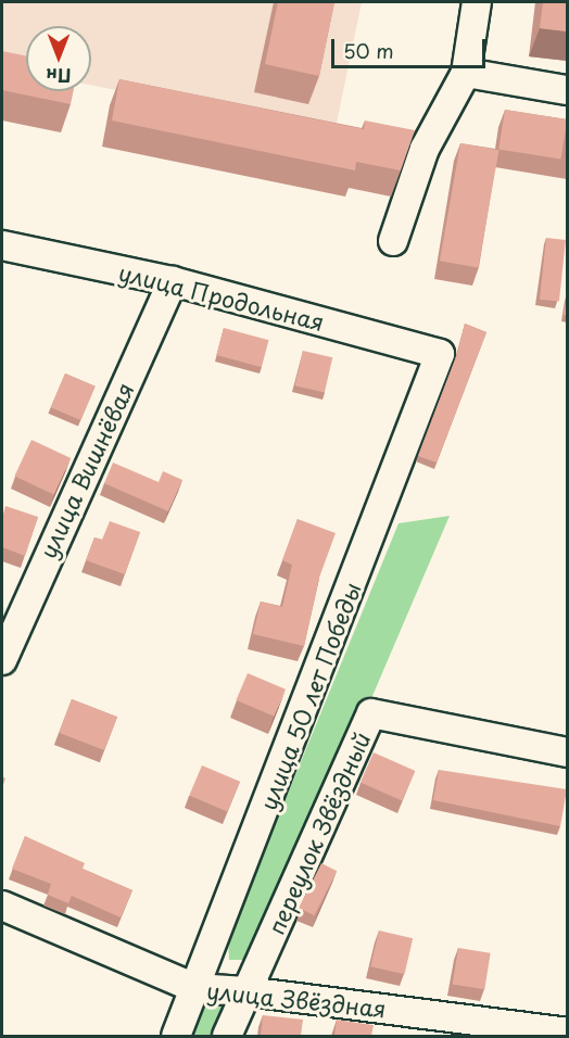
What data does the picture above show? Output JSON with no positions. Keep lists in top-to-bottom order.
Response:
{
  "streets": {
    "street": [
      "улица Продольная",
      "улица Вишнёвая",
      "улица 50 лет Победы",
      "переулок Звёздный",
      "улица Звёздная"
    ]
  },
  "crossings": [
    ["улица Продольная", "улица Вишнёвая"],
    ["улица Продольная", "улица 50 лет Победы"],
    ["улица 50 лет Победы", "улица Звёздная"],
    ["переулок Звёздный", "улица Звёздная"]
  ],
  "scale_bar": "50 m",
  "north": "bottom"
}
